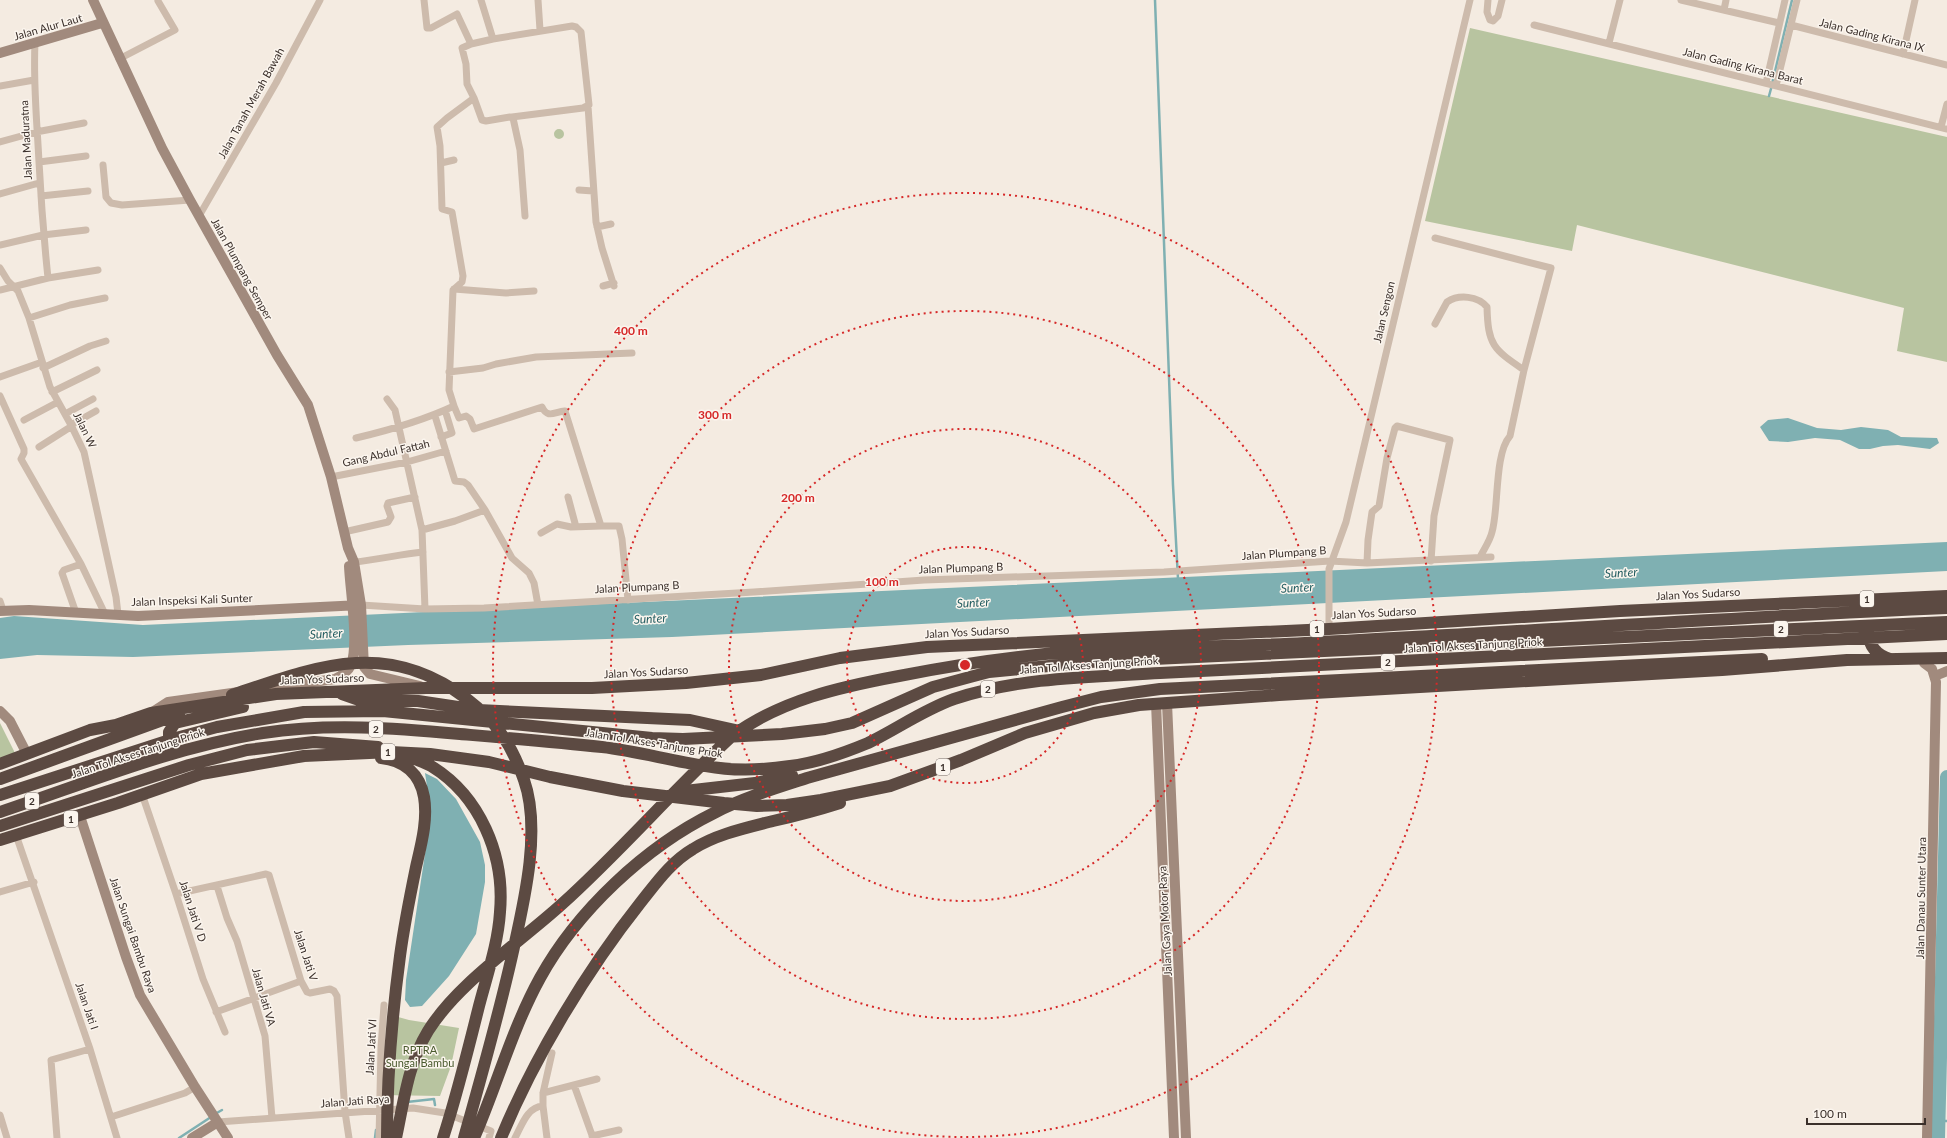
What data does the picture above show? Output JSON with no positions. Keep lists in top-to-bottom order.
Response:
{
  "streets": {
    "highway": [
      "Jalan Yos Sudarso",
      "1",
      "2",
      "Jalan Tol Akses Tanjung Priok"
    ],
    "street": [
      "Jalan Alur Laut",
      "Jalan Gading Kirana IX",
      "Jalan Gading Kirana Barat",
      "Jalan Tanah Merah Bawah",
      "Jalan Maduratna",
      "Jalan Plumpang Semper",
      "Jalan Sengon",
      "Jalan W",
      "Gang Abdul Fattah",
      "Jalan Plumpang B",
      "Jalan Inspeksi Kali Sunter",
      "Jalan Danau Sunter Utara",
      "Jalan Jati V D",
      "Jalan Gaya Motor Raya",
      "Jalan Sungai Bambu Raya",
      "Jalan Jati V",
      "Jalan Jati VA",
      "Jalan Jati I",
      "Jalan Jati VI",
      "Jalan Jati Raya"
    ]
  },
  "crossings": [
    ["Jalan Alur Laut", "Jalan Maduratna"],
    ["Jalan Alur Laut", "Jalan Plumpang Semper"],
    ["Jalan Tanah Merah Bawah", "Jalan Plumpang Semper"],
    ["Jalan Plumpang Semper", "Gang Abdul Fattah"],
    ["Jalan Plumpang Semper", "Jalan Plumpang B"],
    ["Jalan Plumpang Semper", "Jalan Yos Sudarso"],
    ["Jalan Plumpang Semper", "Jalan Inspeksi Kali Sunter"],
    ["Jalan Sengon", "Jalan Plumpang B"],
    ["Jalan Sengon", "Jalan Yos Sudarso"],
    ["Jalan W", "Jalan Inspeksi Kali Sunter"],
    ["Jalan Plumpang B", "Jalan Inspeksi Kali Sunter"],
    ["1", "Jalan Jati V D"],
    ["1", "Jalan Gaya Motor Raya"],
    ["1", "Jalan Sungai Bambu Raya"],
    ["1", "Jalan Jati I"],
    ["Jalan Sungai Bambu Raya", "Jalan Jati Raya"],
    ["Jalan Jati V", "Jalan Jati VA"],
    ["Jalan Jati V", "Jalan Jati Raya"],
    ["Jalan Jati VA", "Jalan Jati Raya"],
    ["Jalan Jati VI", "Jalan Jati Raya"]
  ],
  "water": ["Sunter"],
  "parks": ["RPTRA Sungai Bambu"],
  "scale_bar": "100 m",
  "rings": [
    "400 m",
    "300 m",
    "200 m",
    "100 m"
  ]
}
